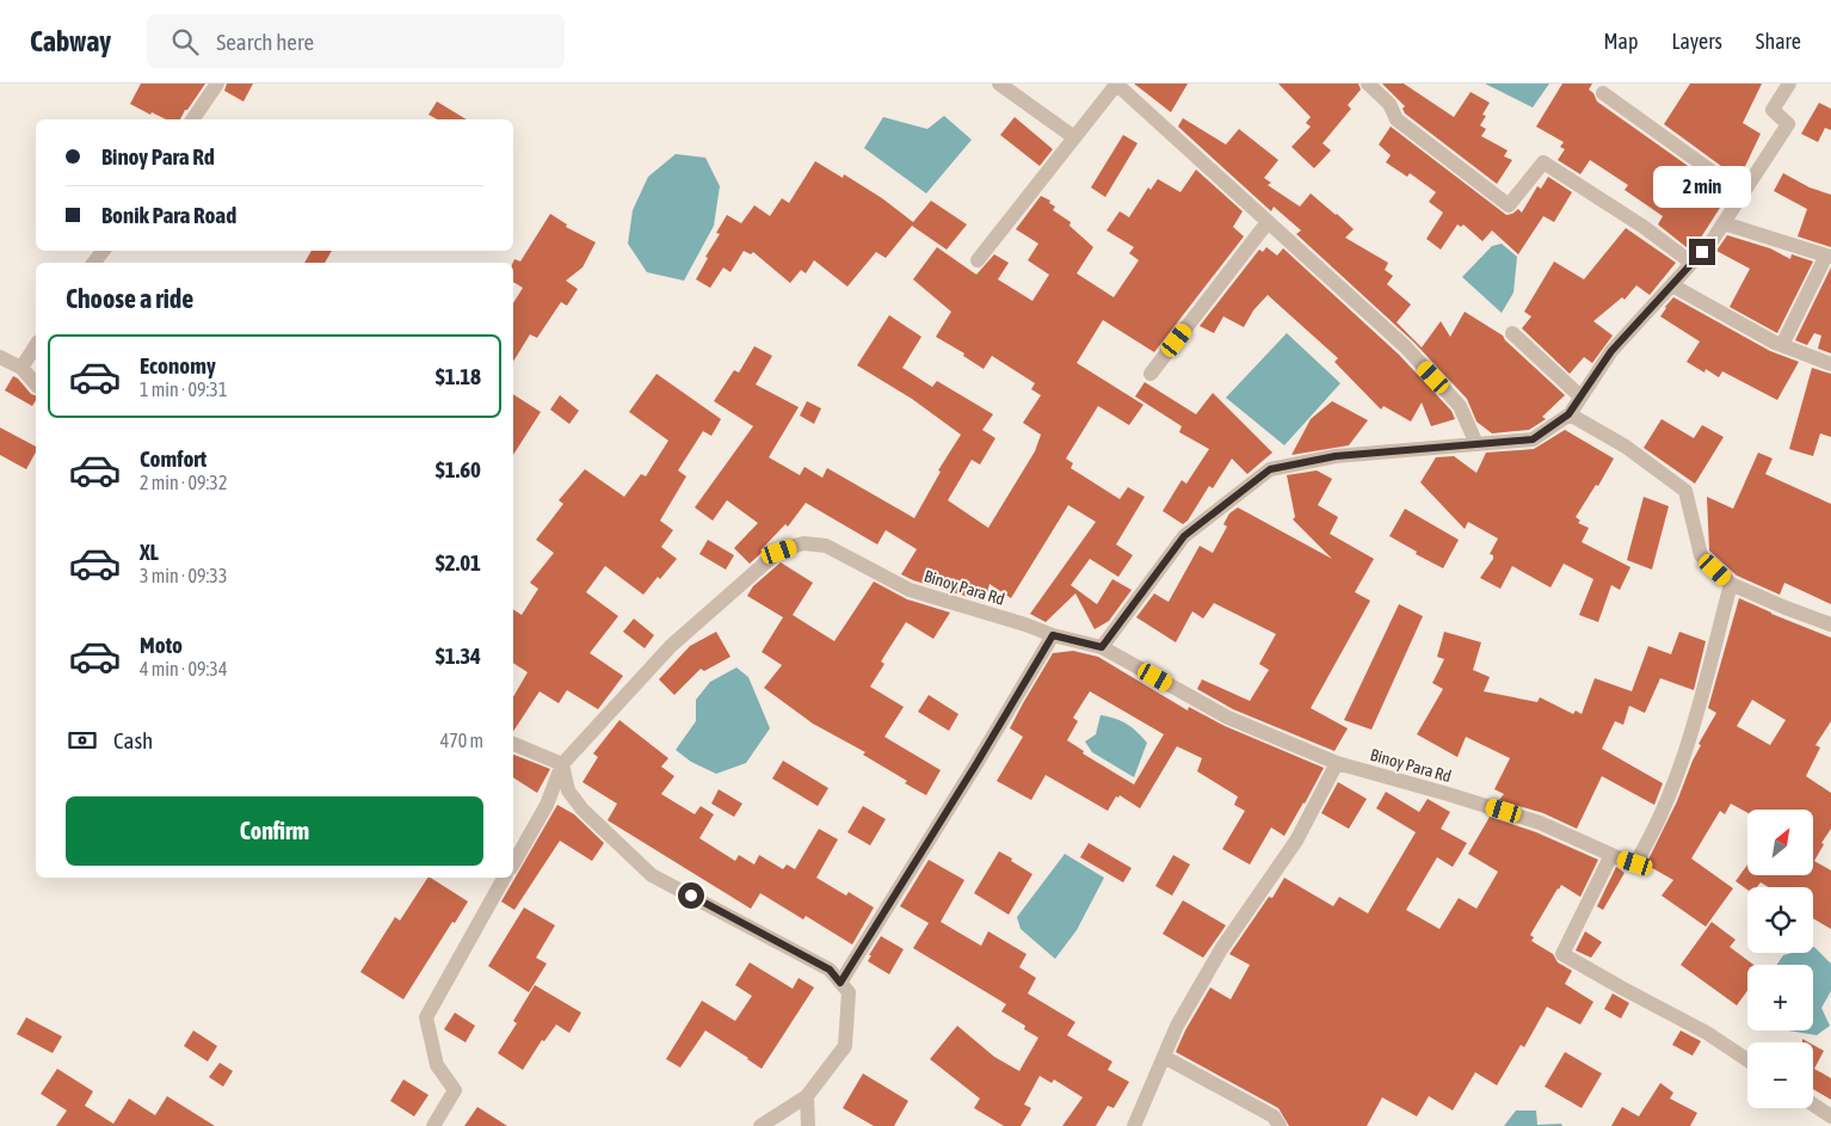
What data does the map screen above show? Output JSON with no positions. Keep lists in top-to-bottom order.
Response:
{
  "streets": {
    "street": ["Binoy Para Rd"]
  },
  "north": "top right",
  "page": {
    "header": "Cabway",
    "search": "Search here",
    "nav": ["Map", "Layers", "Share"],
    "banner": ["Binoy Para Rd", "Bonik Para Road"],
    "bubble": "2 min",
    "heading": "Choose a ride",
    "list": [
      {
        "name": "Economy",
        "note": "1 min · 09:31",
        "value": "$1.18"
      },
      {
        "name": "Comfort",
        "note": "2 min · 09:32",
        "value": "$1.60"
      },
      {
        "name": "XL",
        "note": "3 min · 09:33",
        "value": "$2.01"
      },
      {
        "name": "Moto",
        "note": "4 min · 09:34",
        "value": "$1.34"
      }
    ],
    "pay": ["Cash", "470 m"],
    "buttons": "Confirm",
    "map_buttons": ["+", "−"]
  }
}
